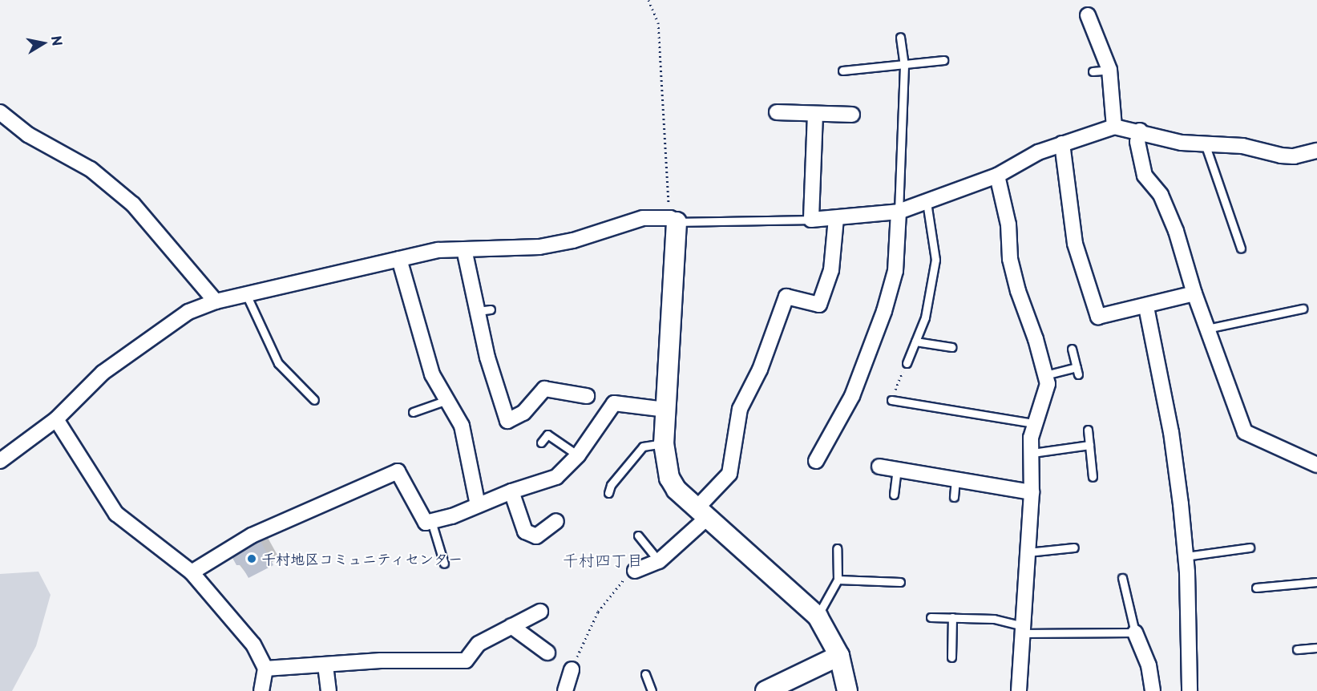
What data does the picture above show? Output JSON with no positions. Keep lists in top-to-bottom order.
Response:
{
  "districts": ["千村四丁目"],
  "places": ["千村地区コミュニティセンター"],
  "north": "right"
}
